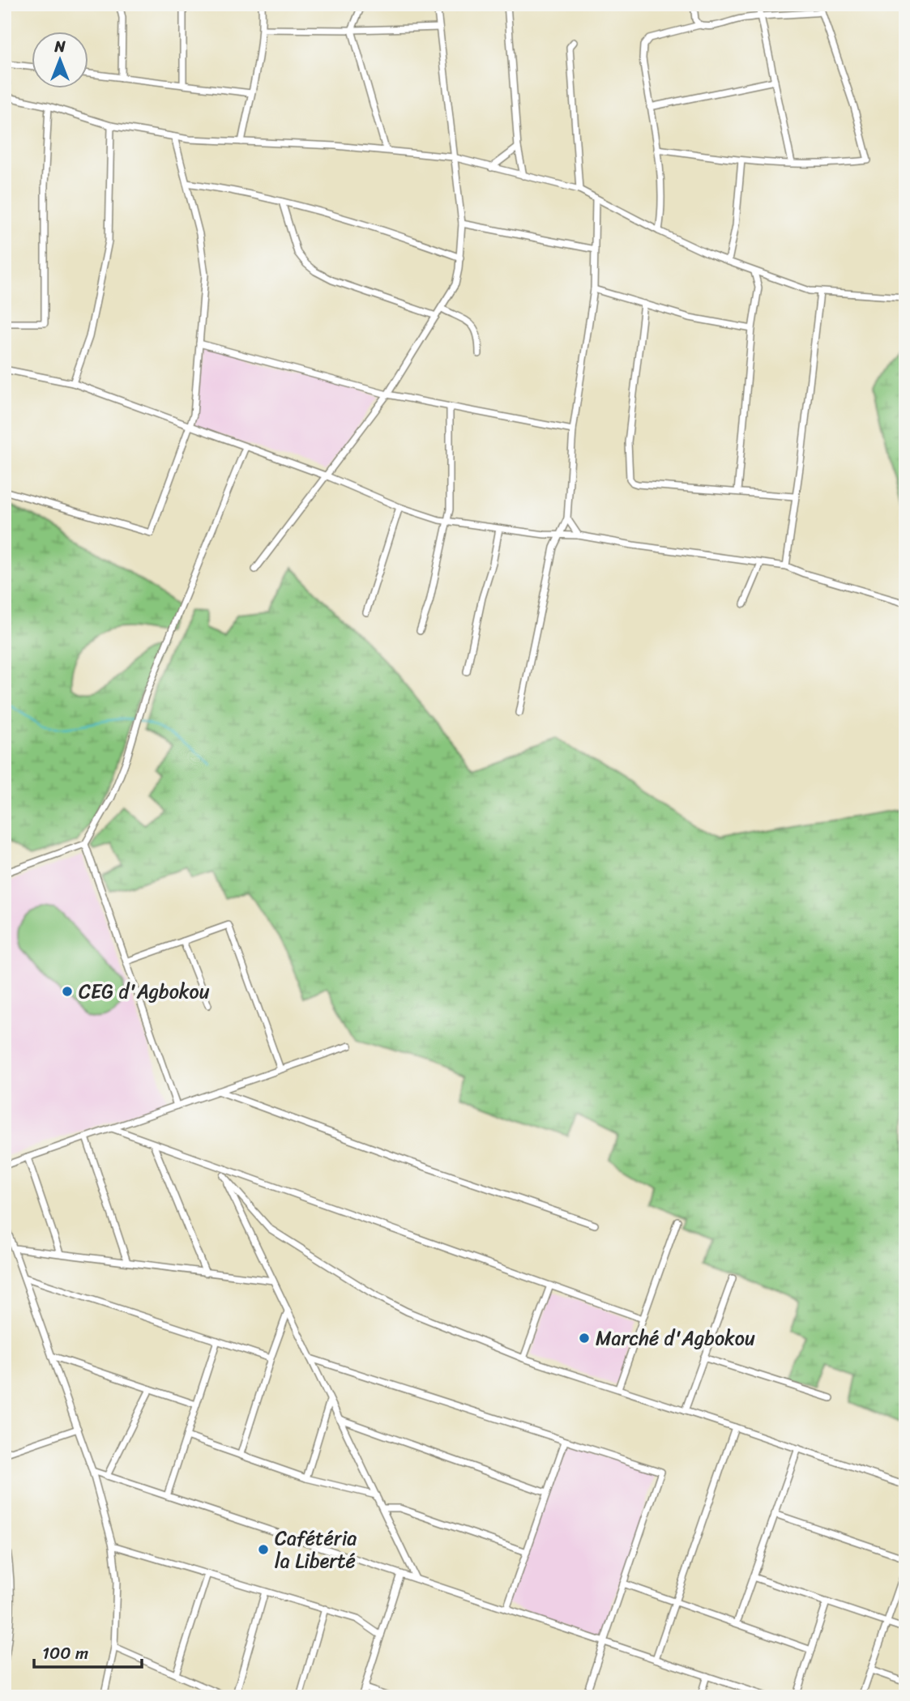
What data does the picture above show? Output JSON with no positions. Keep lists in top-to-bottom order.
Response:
{
  "places": ["CEG d'Agbokou", "Marché d'Agbokou", "Cafétéria la Liberté"],
  "scale_bar": "100 m",
  "north": "top"
}
